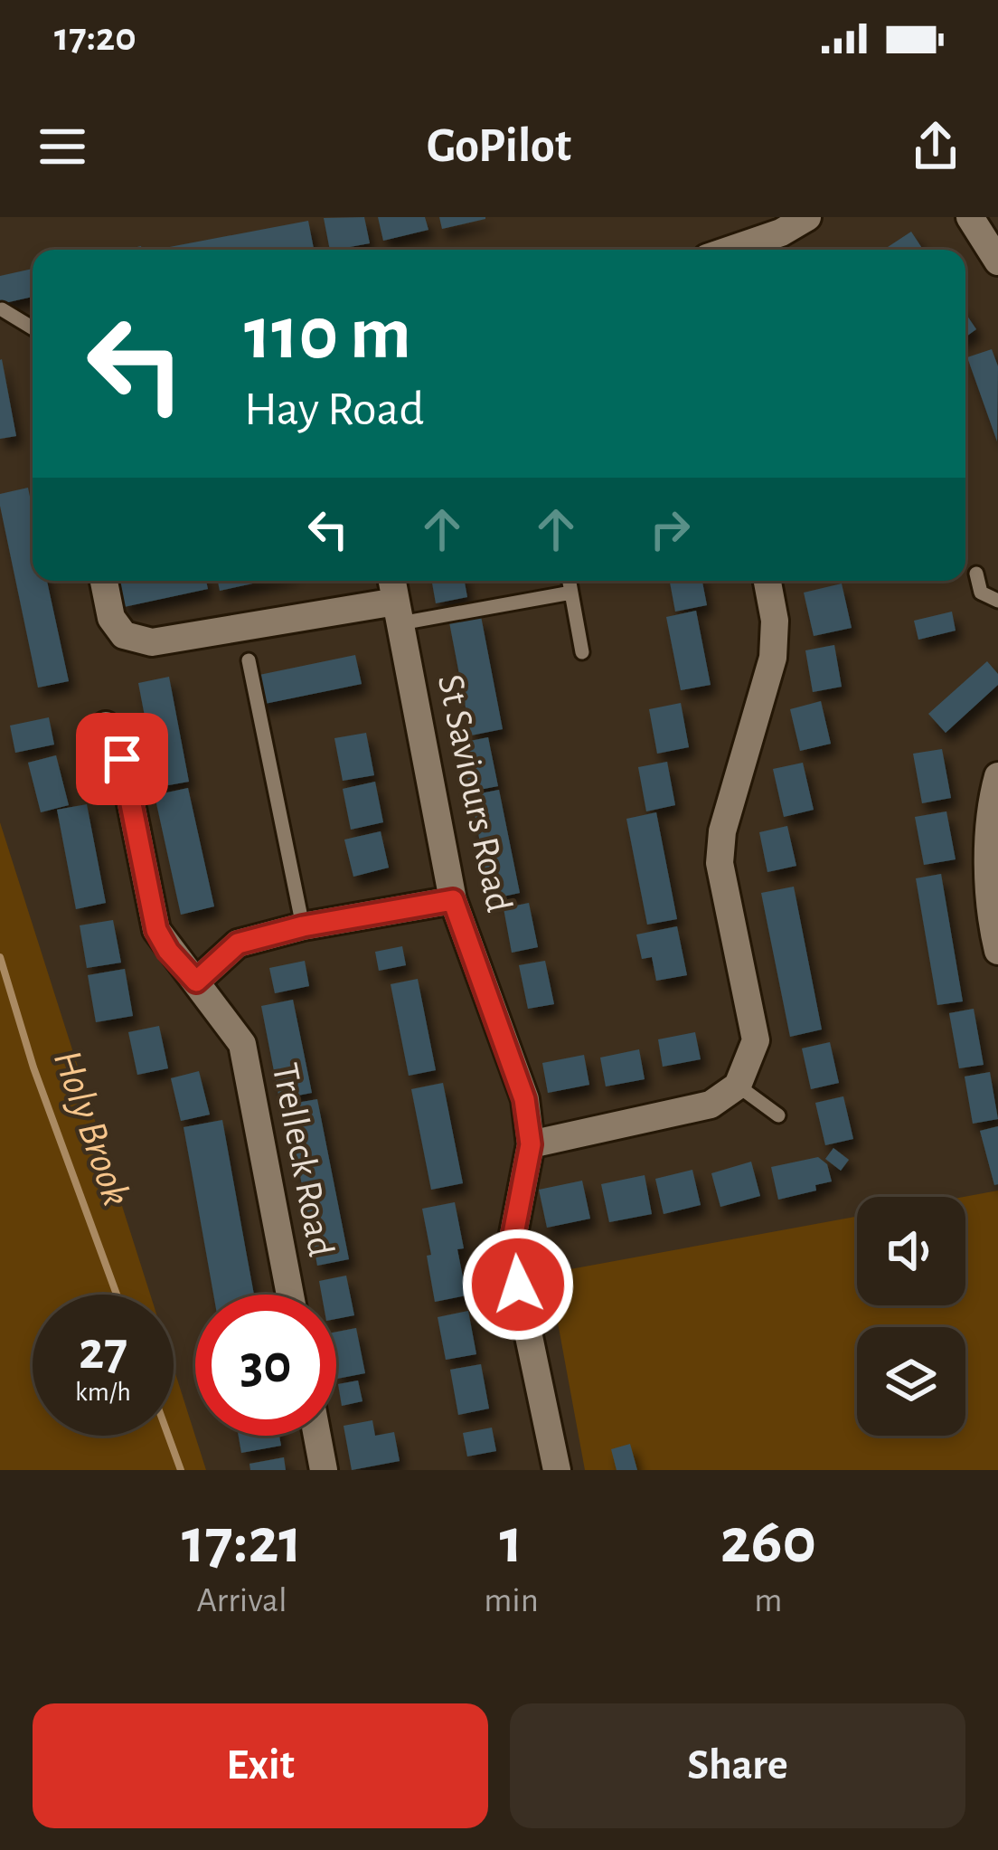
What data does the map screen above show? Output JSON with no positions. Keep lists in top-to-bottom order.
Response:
{
  "streets": {
    "street": ["St Saviours Road", "Trelleck Road"]
  },
  "water": ["Holy Brook"],
  "page": {
    "status": "17:20",
    "header": "GoPilot",
    "turn": ["110 m", "Hay Road"],
    "speed": "27 km/h",
    "limit": "30",
    "eta": [
      "17:21",
      "Arrival",
      "1",
      "min",
      "260",
      "m"
    ],
    "buttons": ["Exit", "Share"]
  }
}
